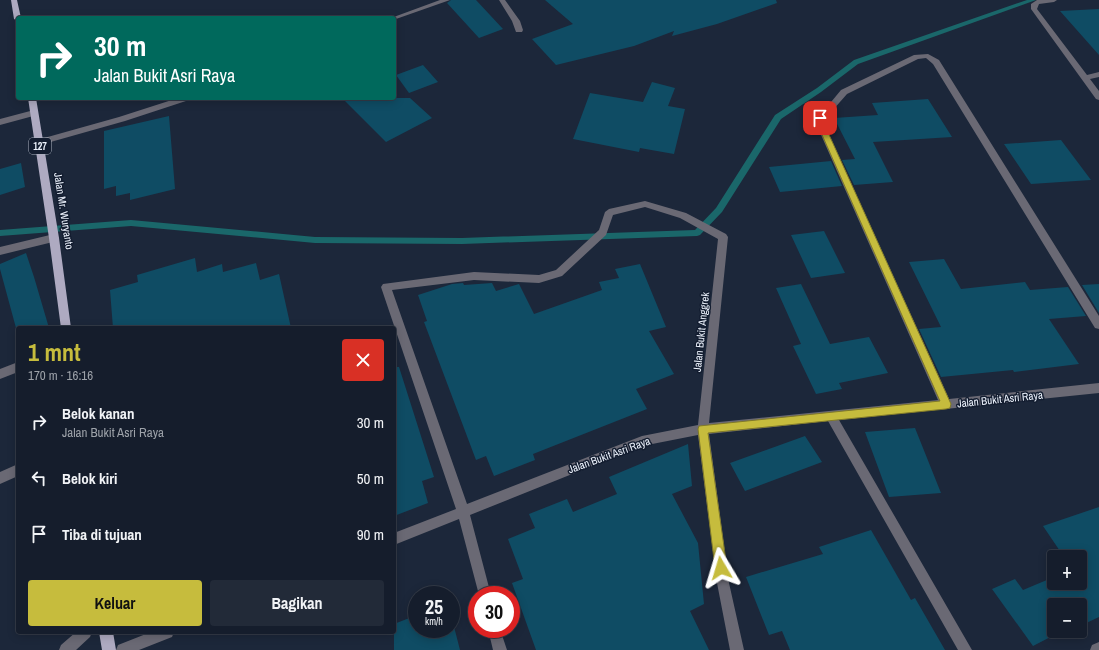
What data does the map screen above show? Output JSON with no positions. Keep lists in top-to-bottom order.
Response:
{
  "streets": {
    "main road": ["127", "Jalan Mr. Wuryanto"],
    "street": ["Jalan Bukit Anggrek", "Jalan Bukit Asri Raya"]
  },
  "crossings": [
    ["Jalan Bukit Anggrek", "Jalan Bukit Asri Raya"]
  ],
  "page": {
    "turn": ["30 m", "Jalan Bukit Asri Raya"],
    "heading": ["1 mnt", "170 m · 16:16"],
    "list": [
      {
        "name": "Belok kanan",
        "note": "Jalan Bukit Asri Raya",
        "value": "30 m"
      },
      {
        "name": "Belok kiri",
        "value": "50 m"
      },
      {
        "name": "Tiba di tujuan",
        "value": "90 m"
      }
    ],
    "map_buttons": ["+", "−"],
    "buttons": ["Keluar", "Bagikan"],
    "speed": "25 km/h",
    "limit": "30"
  }
}
